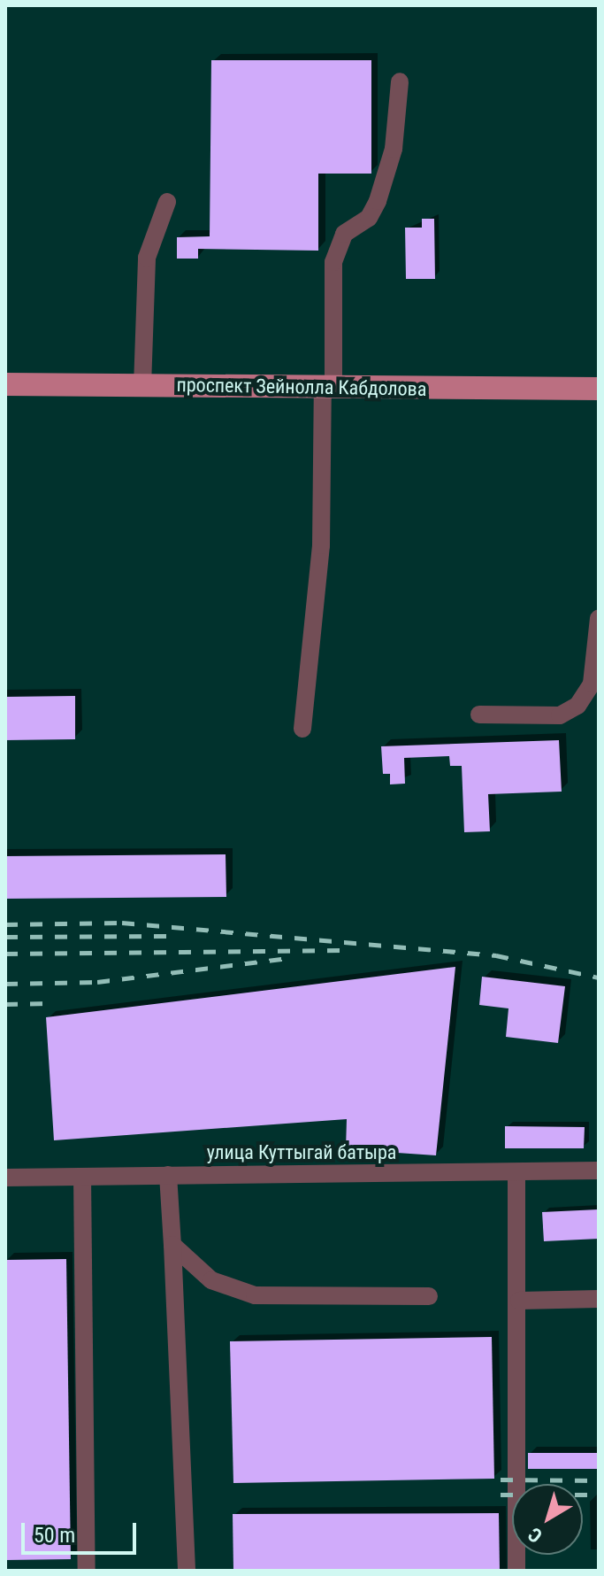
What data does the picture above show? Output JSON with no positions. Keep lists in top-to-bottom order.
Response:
{
  "streets": {
    "main road": ["проспект Зейнолла Кабдолова"],
    "street": ["улица Куттыгай батыра"]
  },
  "scale_bar": "50 m",
  "north": "bottom left"
}
